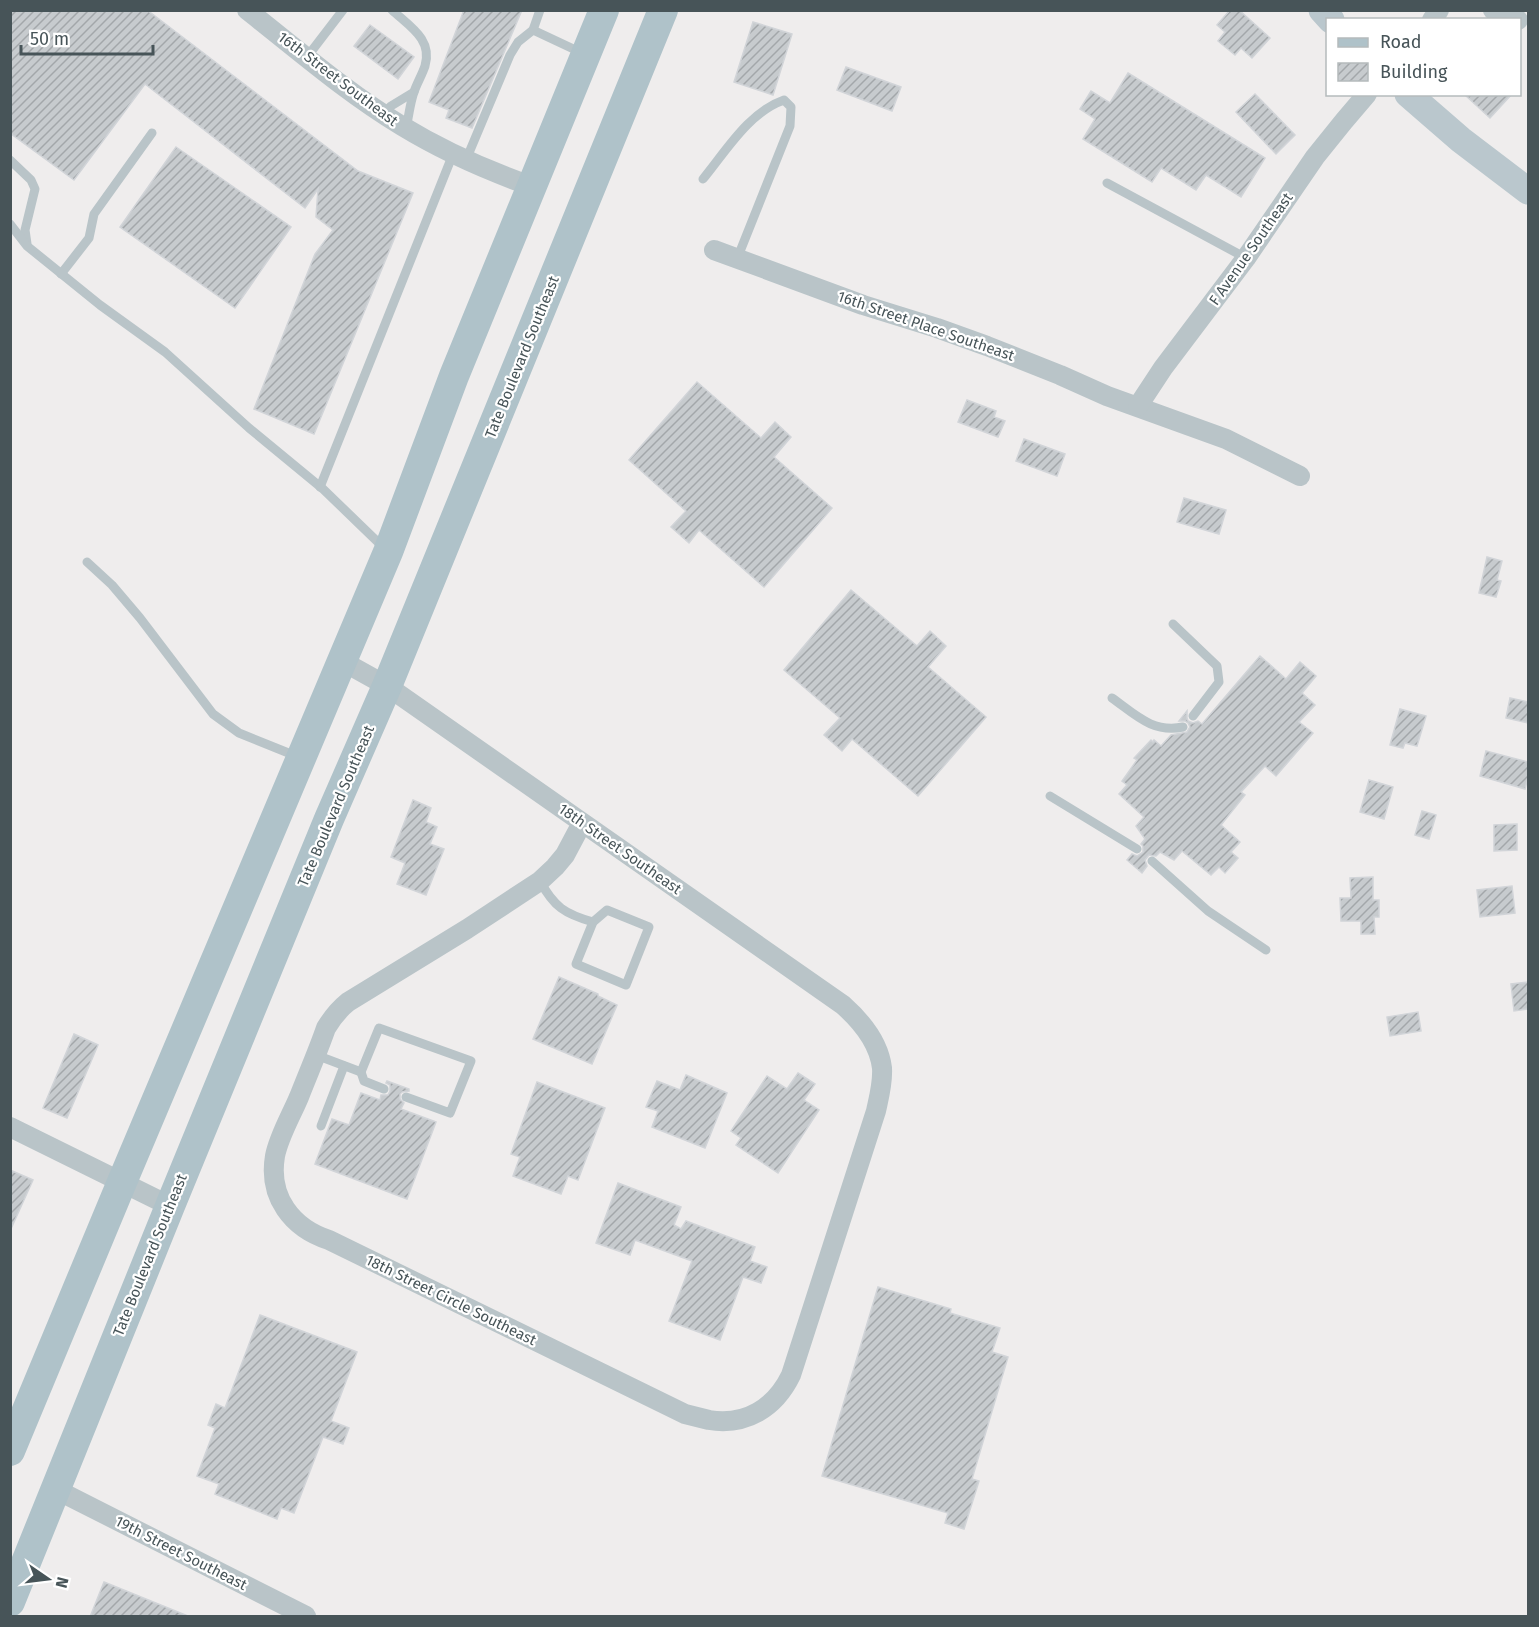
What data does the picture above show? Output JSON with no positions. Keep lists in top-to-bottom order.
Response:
{
  "streets": {
    "main road": ["Tate Boulevard Southeast"],
    "street": [
      "16th Street Southeast",
      "F Avenue Southeast",
      "16th Street Place Southeast",
      "18th Street Southeast",
      "18th Street Circle Southeast",
      "19th Street Southeast"
    ]
  },
  "crossings": [
    ["F Avenue Southeast", "16th Street Place Southeast"],
    ["Tate Boulevard Southeast", "18th Street Southeast"],
    ["Tate Boulevard Southeast", "19th Street Southeast"],
    ["18th Street Southeast", "18th Street Circle Southeast"]
  ],
  "legend": ["Road", "Building"],
  "scale_bar": "50 m",
  "north": "right"
}
